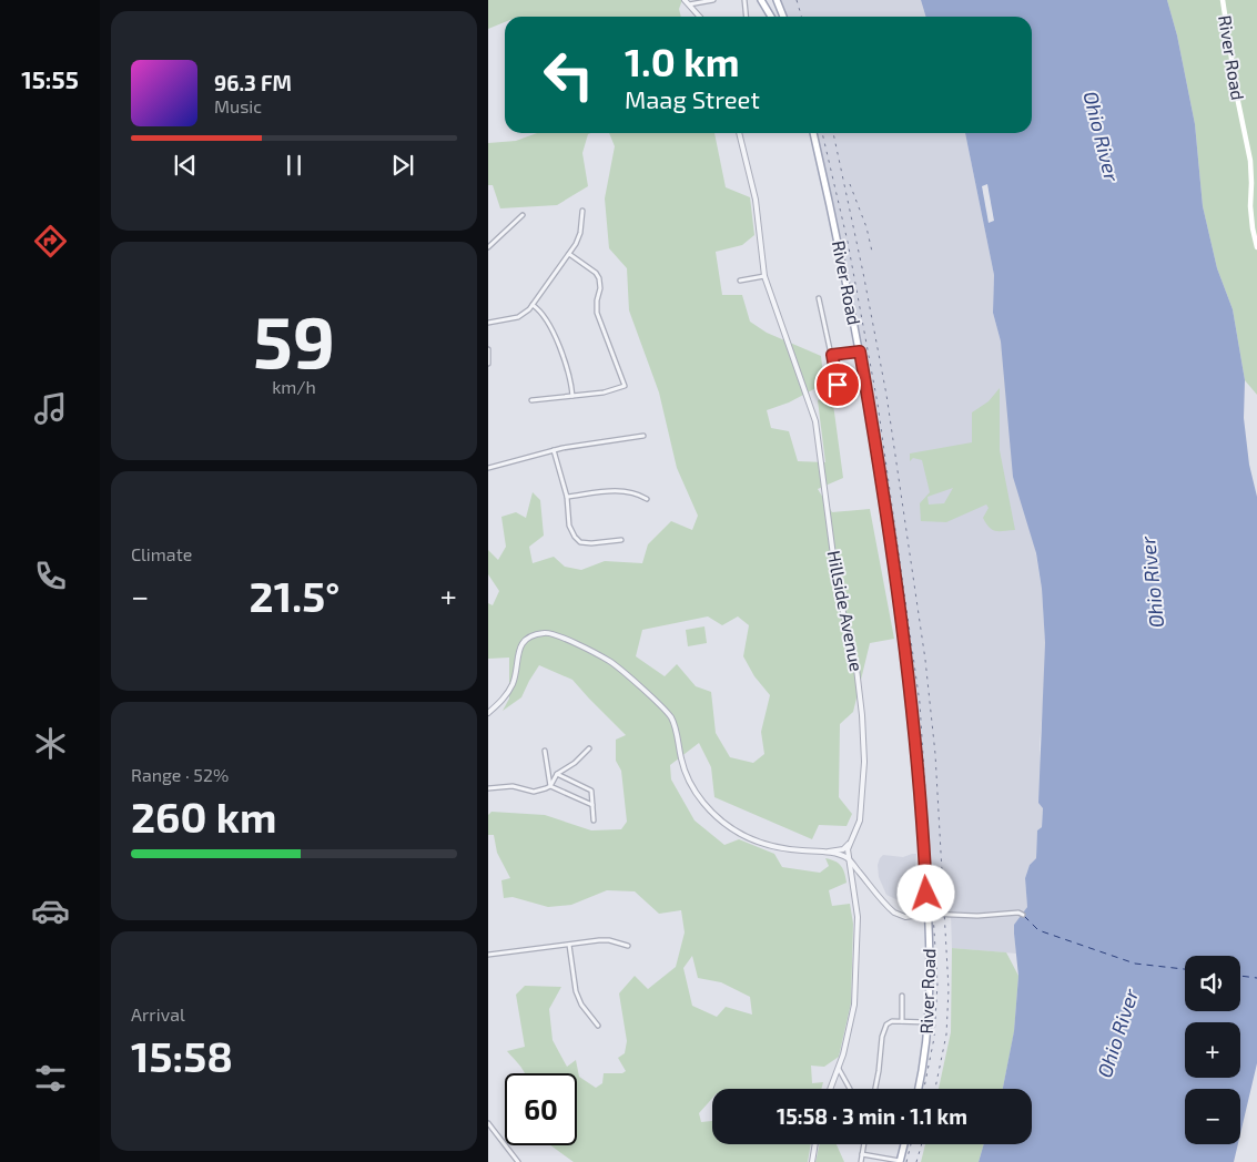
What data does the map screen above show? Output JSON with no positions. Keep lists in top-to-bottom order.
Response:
{
  "streets": {
    "main road": ["River Road"],
    "street": ["Hillside Avenue"]
  },
  "water": ["Ohio River"],
  "page": {
    "tabs": "15:55",
    "turn": ["1.0 km", "Maag Street"],
    "song": ["96.3 FM", "Music"],
    "tile": [
      ["59", "km/h"],
      "Climate",
      ["Range · 52%", "260 km"],
      ["Arrival", "15:58"]
    ],
    "heat": ["−", "21.5°", "+"],
    "map_buttons": ["+", "−"],
    "limit": "60",
    "trip": "15:58 · 3 min · 1.1 km"
  }
}
